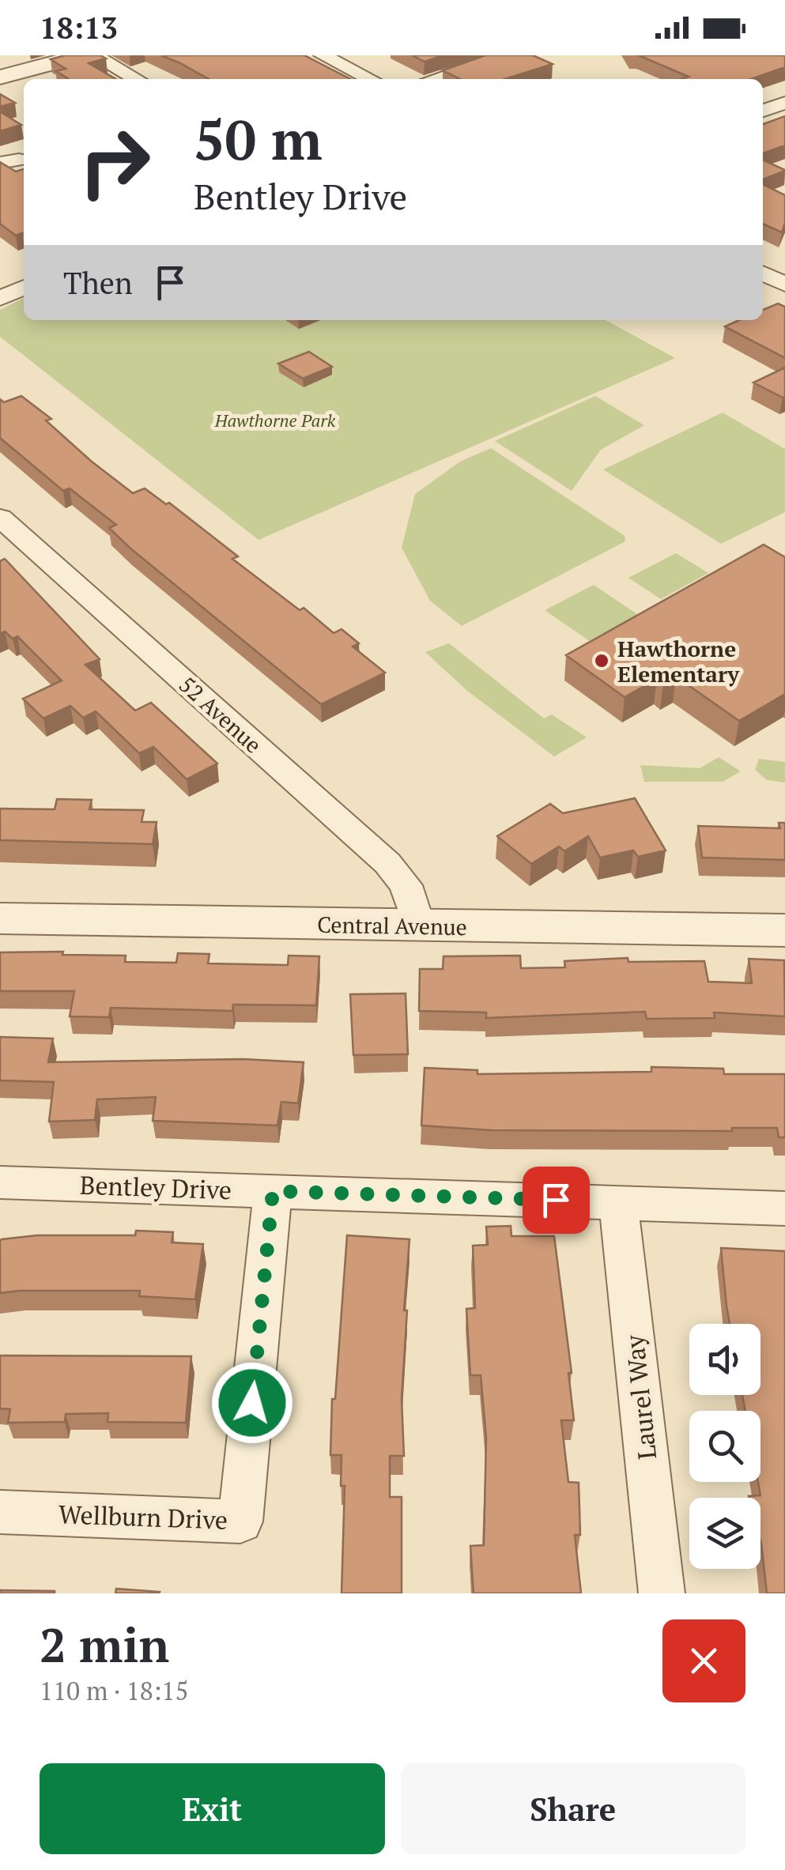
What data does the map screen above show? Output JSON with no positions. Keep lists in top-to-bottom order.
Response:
{
  "streets": {
    "street": [
      "52 Avenue",
      "Central Avenue",
      "Bentley Drive",
      "Laurel Way",
      "Wellburn Drive"
    ]
  },
  "crossings": [
    ["52 Avenue", "Central Avenue"],
    ["Bentley Drive", "Laurel Way"],
    ["Bentley Drive", "Wellburn Drive"]
  ],
  "parks": ["Hawthorne Park"],
  "places": ["Hawthorne Elementary"],
  "page": {
    "status": "18:13",
    "turn": ["50 m", "Bentley Drive"],
    "then": "Then",
    "heading": ["2 min", "110 m · 18:15"],
    "buttons": ["Exit", "Share"]
  }
}
